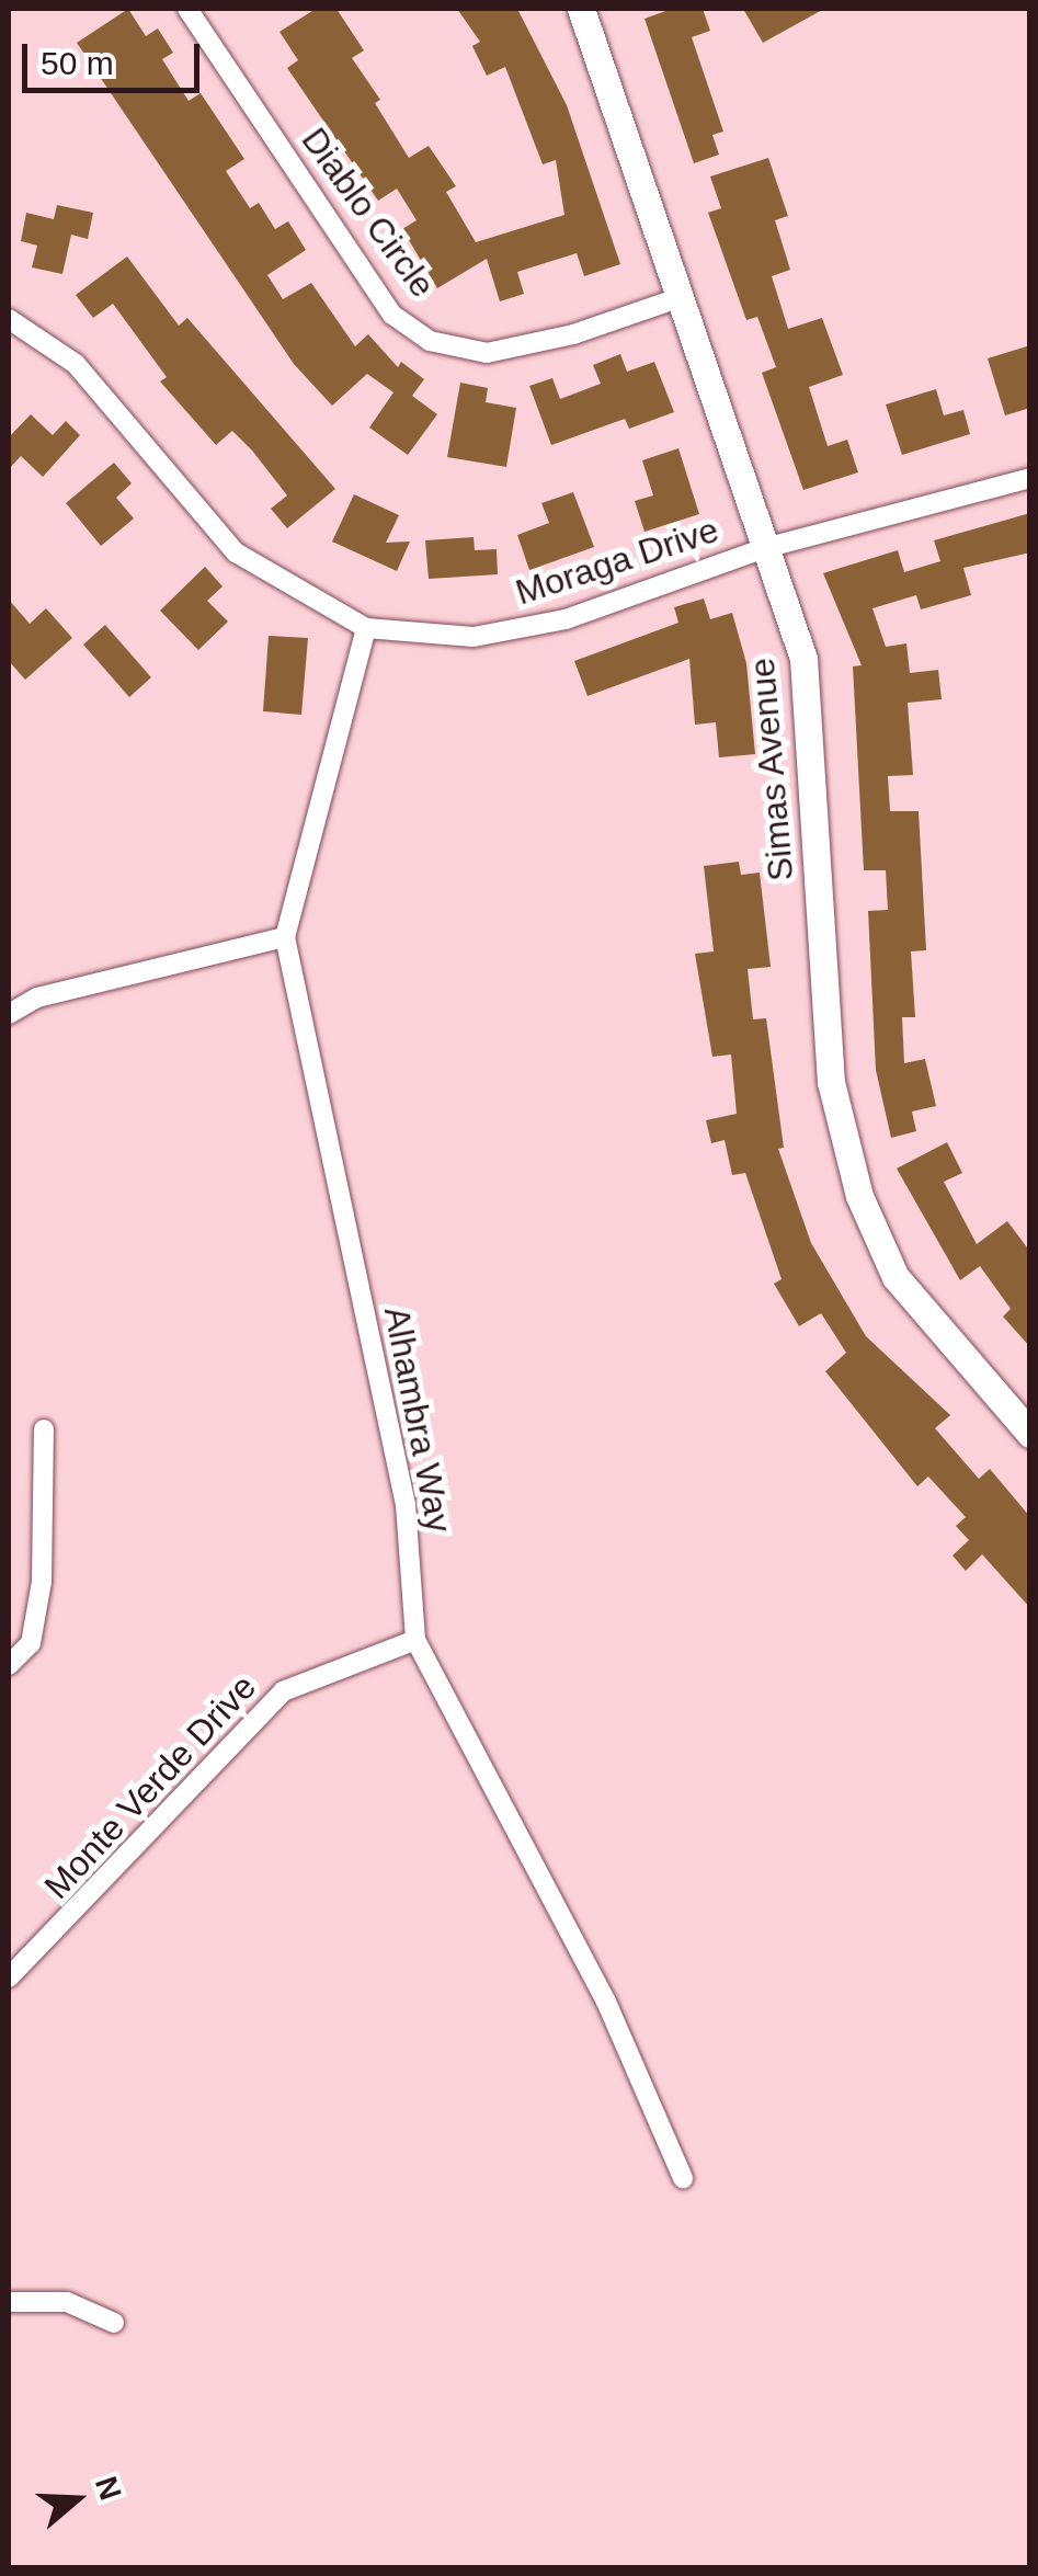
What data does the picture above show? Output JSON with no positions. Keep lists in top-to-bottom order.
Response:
{
  "streets": {
    "street": [
      "Diablo Circle",
      "Moraga Drive",
      "Simas Avenue",
      "Alhambra Way",
      "Monte Verde Drive"
    ]
  },
  "crossings": [
    ["Diablo Circle", "Simas Avenue"],
    ["Moraga Drive", "Simas Avenue"],
    ["Moraga Drive", "Alhambra Way"],
    ["Alhambra Way", "Monte Verde Drive"]
  ],
  "scale_bar": "50 m",
  "north": "right"
}
